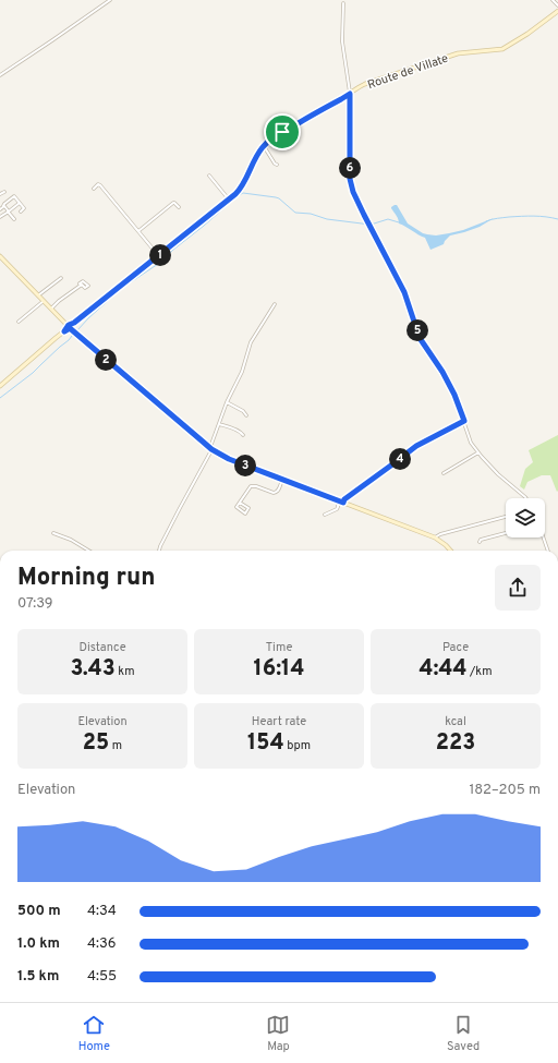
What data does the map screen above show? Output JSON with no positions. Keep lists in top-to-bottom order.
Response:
{
  "streets": {
    "street": ["Route de Villate"]
  },
  "page": {
    "pins": [
      "6",
      "1",
      "5",
      "2",
      "4",
      "3"
    ],
    "heading": ["Morning run", "07:39"],
    "stats": [
      ["Distance", "3.43 km"],
      ["Time", "16:14"],
      ["Pace", "4:44 /km"],
      ["Elevation", "25 m"],
      ["Heart rate", "154 bpm"],
      ["kcal", "223"]
    ],
    "chart": ["Elevation", "182–205 m"],
    "list": [
      {
        "name": "500 m",
        "note": "4:34"
      },
      {
        "name": "1.0 km",
        "note": "4:36"
      },
      {
        "name": "1.5 km",
        "note": "4:55"
      }
    ],
    "tabs": ["Home", "Map", "Saved"]
  }
}
